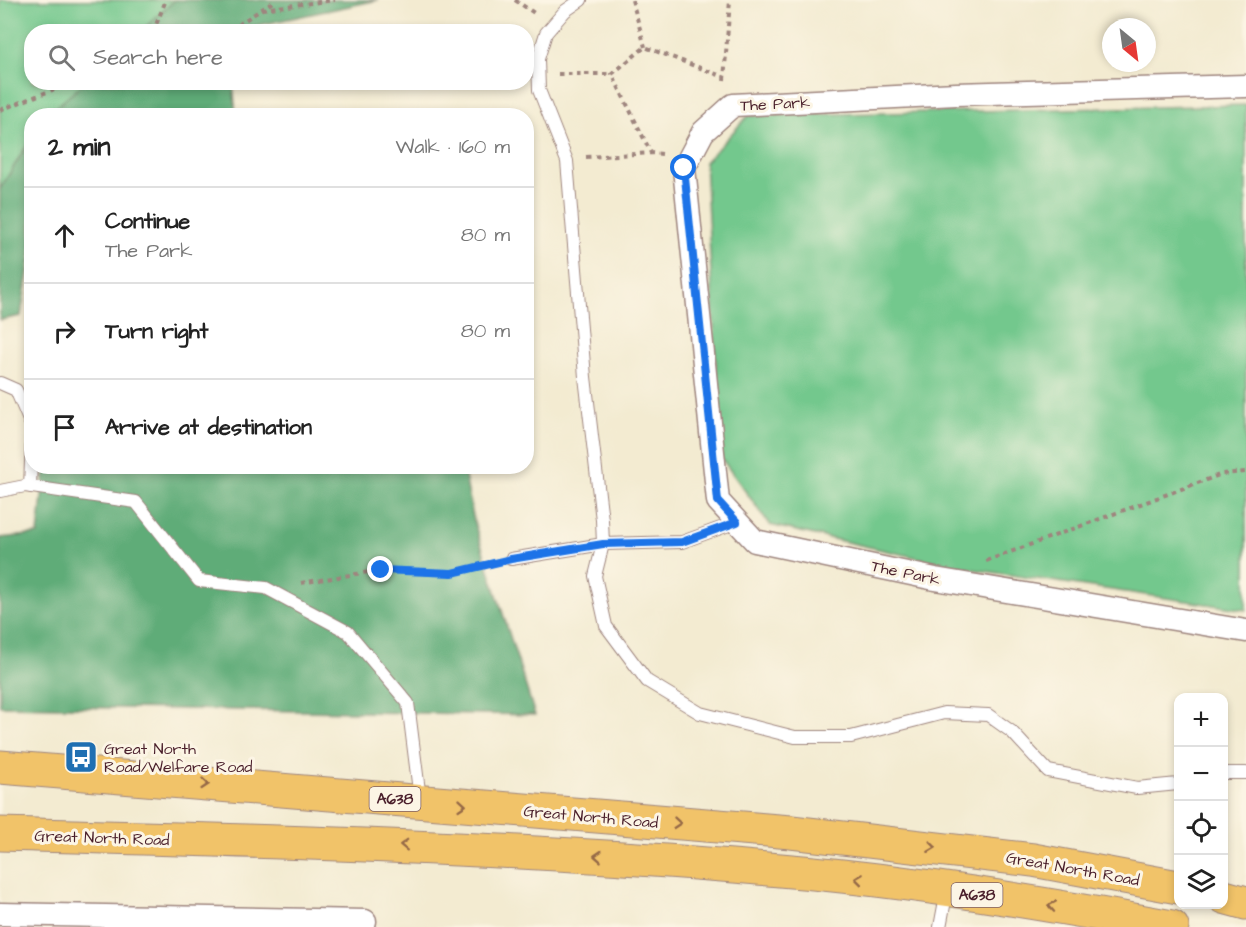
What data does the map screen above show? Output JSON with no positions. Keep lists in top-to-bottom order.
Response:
{
  "streets": {
    "highway": ["A638", "Great North Road"],
    "street": ["The Park"]
  },
  "places": {
    "bus stop": ["Great North Road/Welfare Road"]
  },
  "north": "bottom right",
  "page": {
    "search": "Search here",
    "heading": ["2 min", "Walk · 160 m"],
    "list": [
      ["Continue", "The Park", "80 m"],
      ["Turn right", "80 m"],
      "Arrive at destination"
    ],
    "map_buttons": ["+", "−"]
  }
}
